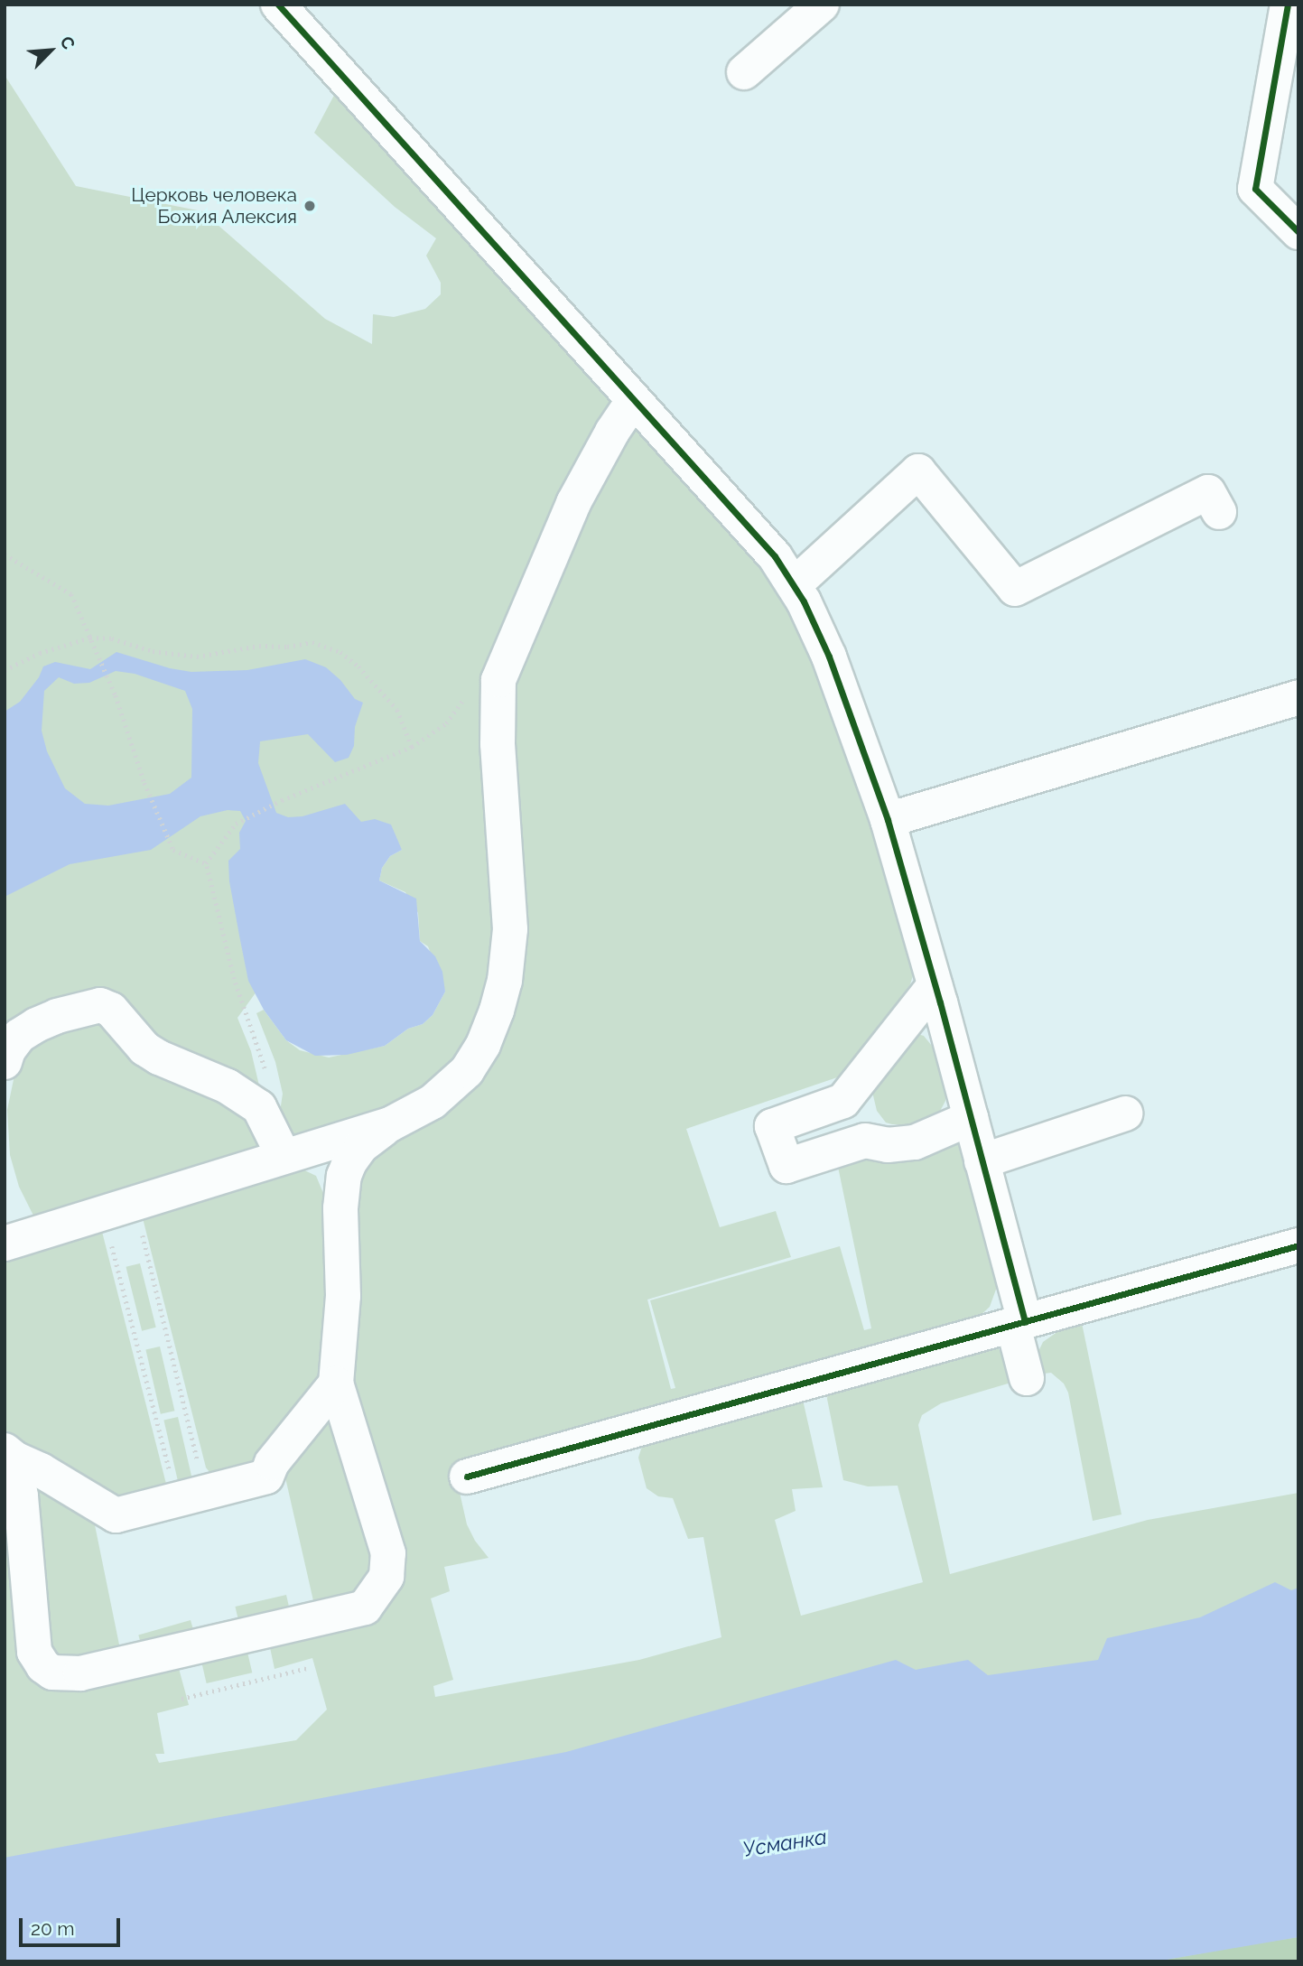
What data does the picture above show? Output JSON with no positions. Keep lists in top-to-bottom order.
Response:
{
  "water": ["Усманка"],
  "places": ["Церковь человека Божия Алексия"],
  "scale_bar": "20 m",
  "north": "top right"
}
